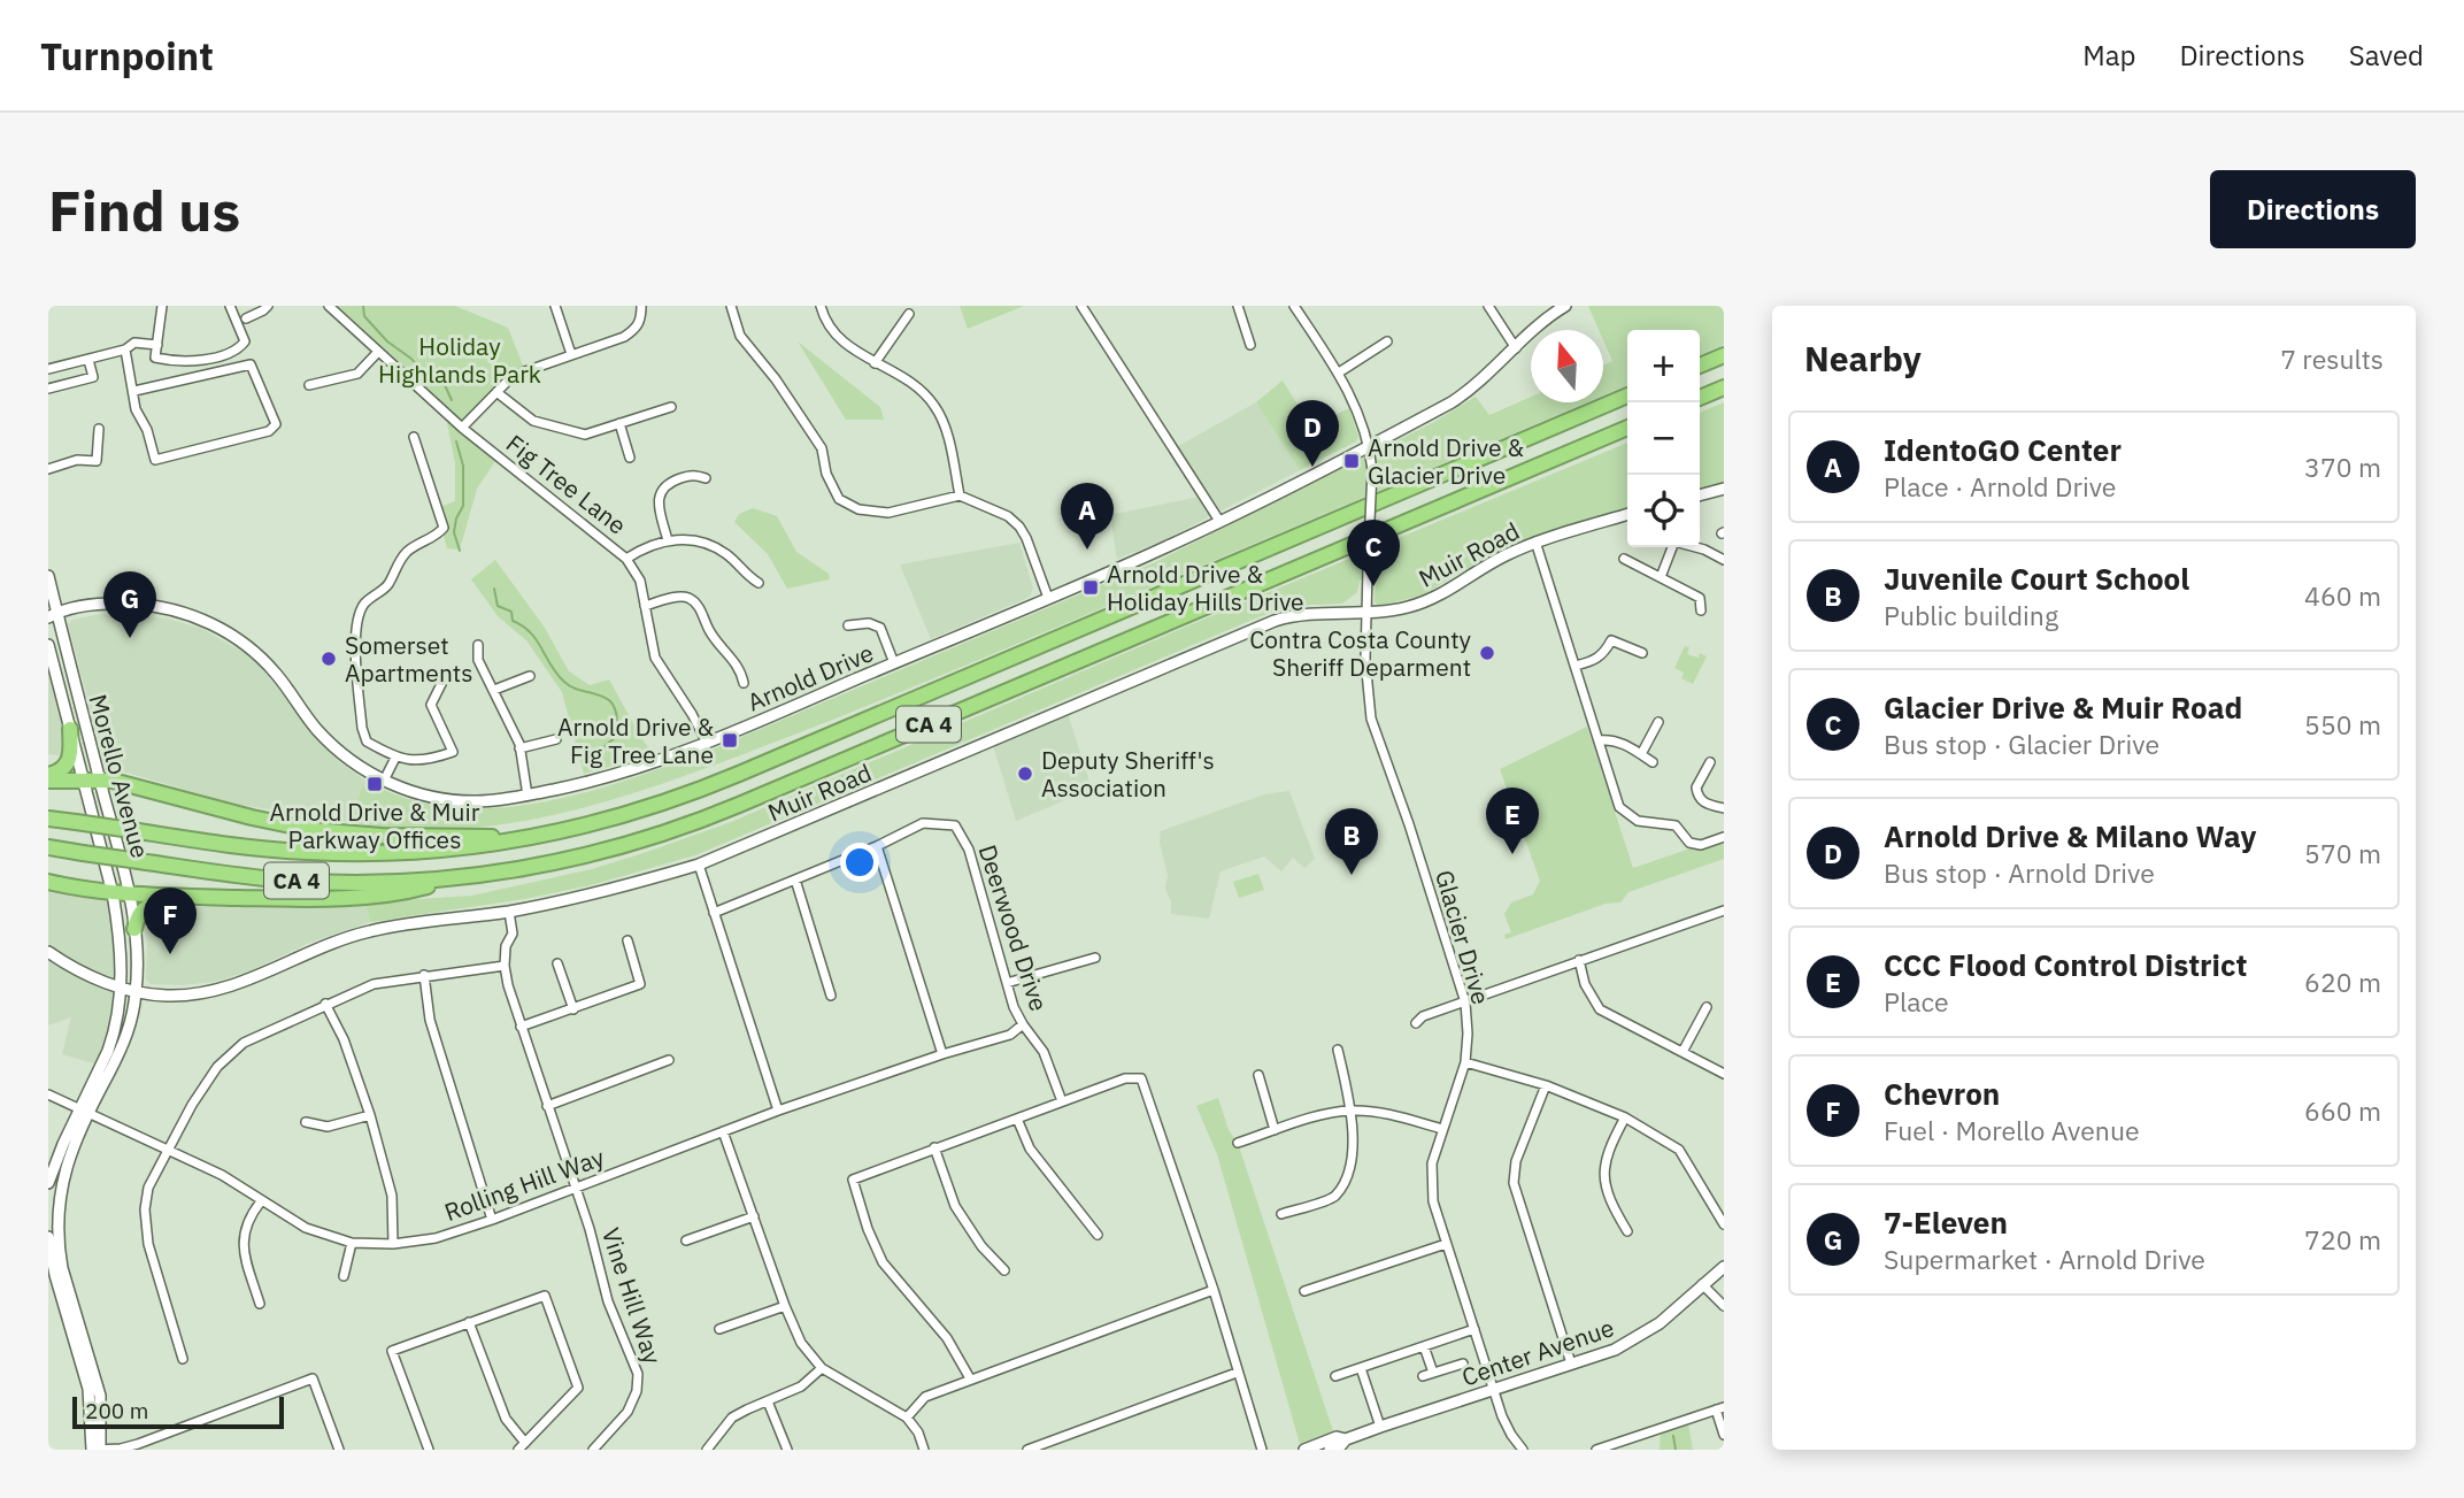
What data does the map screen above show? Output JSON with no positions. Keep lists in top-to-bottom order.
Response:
{
  "streets": {
    "highway": ["CA 4"],
    "street": [
      "Fig Tree Lane",
      "Muir Road",
      "Arnold Drive",
      "Morello Avenue",
      "Deerwood Drive",
      "Glacier Drive",
      "Rolling Hill Way",
      "Vine Hill Way",
      "Center Avenue"
    ]
  },
  "crossings": [
    ["Fig Tree Lane", "Arnold Drive"],
    ["Muir Road", "Morello Avenue"],
    ["Muir Road", "Glacier Drive"],
    ["Muir Road", "Vine Hill Way"],
    ["Arnold Drive", "Morello Avenue"],
    ["Arnold Drive", "Glacier Drive"],
    ["Morello Avenue", "Rolling Hill Way"],
    ["Deerwood Drive", "Rolling Hill Way"],
    ["Glacier Drive", "Center Avenue"],
    ["Rolling Hill Way", "Vine Hill Way"]
  ],
  "parks": ["Holiday Highlands Park"],
  "places": {
    "transit": [
      "Arnold Drive & Glacier Drive",
      "Arnold Drive & Holiday Hills Drive",
      "Arnold Drive & Fig Tree Lane",
      "Arnold Drive & Muir Parkway Offices"
    ],
    "other": ["Contra Costa County Sheriff Deparment", "Somerset Apartments", "Deputy Sheriff's Association"]
  },
  "scale_bar": "200 m",
  "north": "top",
  "page": {
    "header": "Turnpoint",
    "nav": ["Map", "Directions", "Saved"],
    "buttons": "Directions",
    "title": "Find us",
    "heading": ["Nearby", "7 results"],
    "map_buttons": ["+", "−"],
    "pins": [
      "D",
      "A",
      "C",
      "G",
      "E",
      "B",
      "F"
    ],
    "list": [
      {
        "mark": "A",
        "name": "IdentoGO Center",
        "note": "Place · Arnold Drive",
        "value": "370 m"
      },
      {
        "mark": "B",
        "name": "Juvenile Court School",
        "note": "Public building",
        "value": "460 m"
      },
      {
        "mark": "C",
        "name": "Glacier Drive & Muir Road",
        "note": "Bus stop · Glacier Drive",
        "value": "550 m"
      },
      {
        "mark": "D",
        "name": "Arnold Drive & Milano Way",
        "note": "Bus stop · Arnold Drive",
        "value": "570 m"
      },
      {
        "mark": "E",
        "name": "CCC Flood Control District",
        "note": "Place",
        "value": "620 m"
      },
      {
        "mark": "F",
        "name": "Chevron",
        "note": "Fuel · Morello Avenue",
        "value": "660 m"
      },
      {
        "mark": "G",
        "name": "7-Eleven",
        "note": "Supermarket · Arnold Drive",
        "value": "720 m"
      }
    ],
    "scale": "200 m"
  }
}
